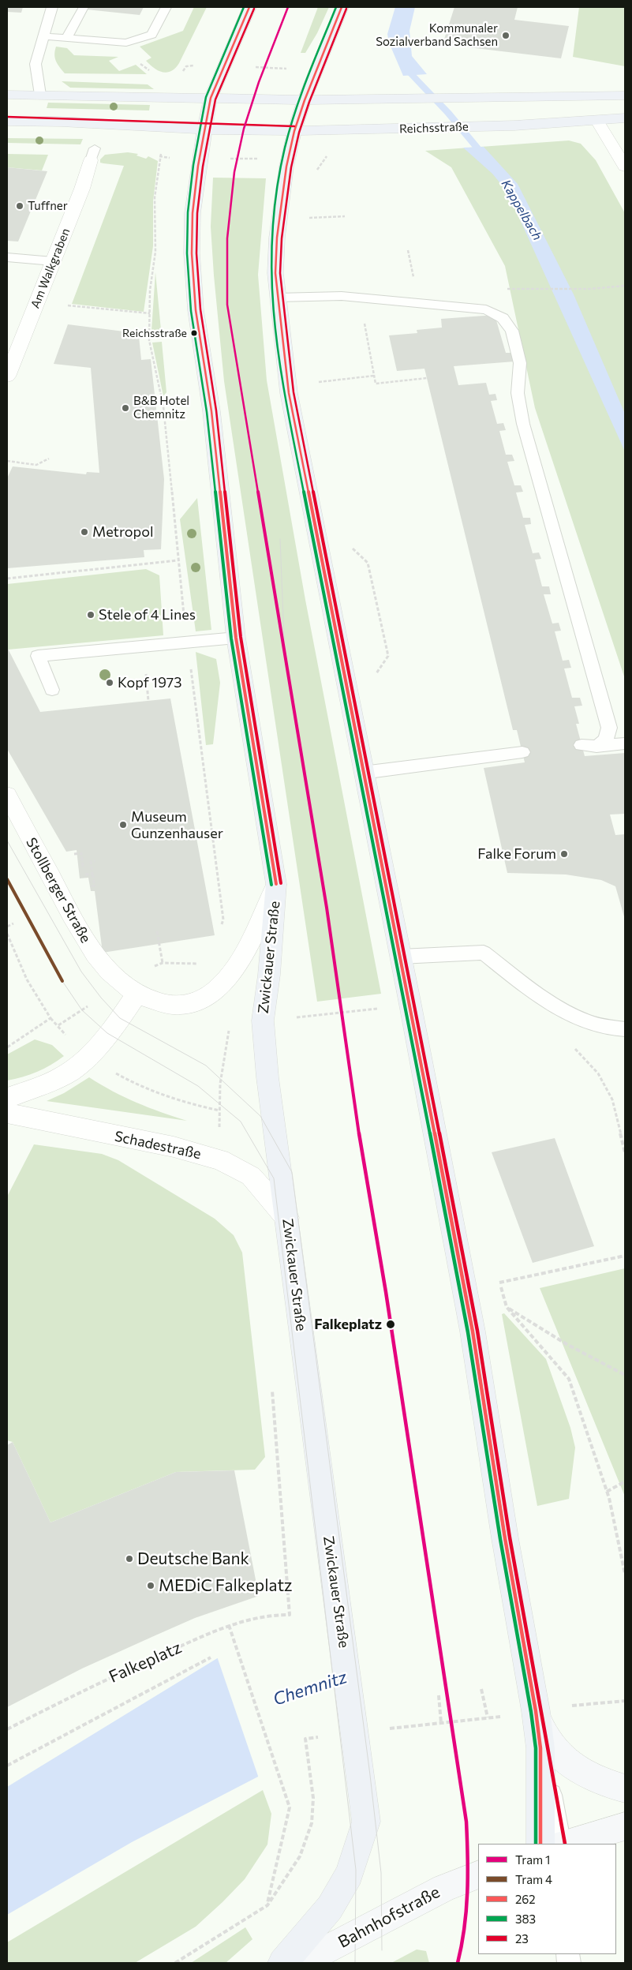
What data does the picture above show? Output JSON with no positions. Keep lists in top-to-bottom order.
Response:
{
  "streets": {
    "main road": ["Reichsstraße", "Zwickauer Straße", "Bahnhofstraße"],
    "street": ["Am Walkgraben", "Stollberger Straße", "Schadestraße"],
    "path": ["Falkeplatz"]
  },
  "crossings": [
    ["Reichsstraße", "Zwickauer Straße"],
    ["Zwickauer Straße", "Schadestraße"]
  ],
  "water": ["Kappelbach", "Chemnitz"],
  "places": [
    "Kommunaler Sozialverband Sachsen",
    "Tuffner",
    "Reichsstraße",
    "B&B Hotel Chemnitz",
    "Metropol",
    "Stele of 4 Lines",
    "Kopf 1973",
    "Museum Gunzenhauser",
    "Falke Forum",
    "Falkeplatz",
    "Deutsche Bank",
    "MEDiC Falkeplatz"
  ],
  "lines": [
    "tram line 1",
    "transit line 262",
    "transit line 383",
    "transit line 23",
    "tram line 4"
  ],
  "legend": [
    "Tram 1",
    "Tram 4",
    "262",
    "383",
    "23"
  ]
}
